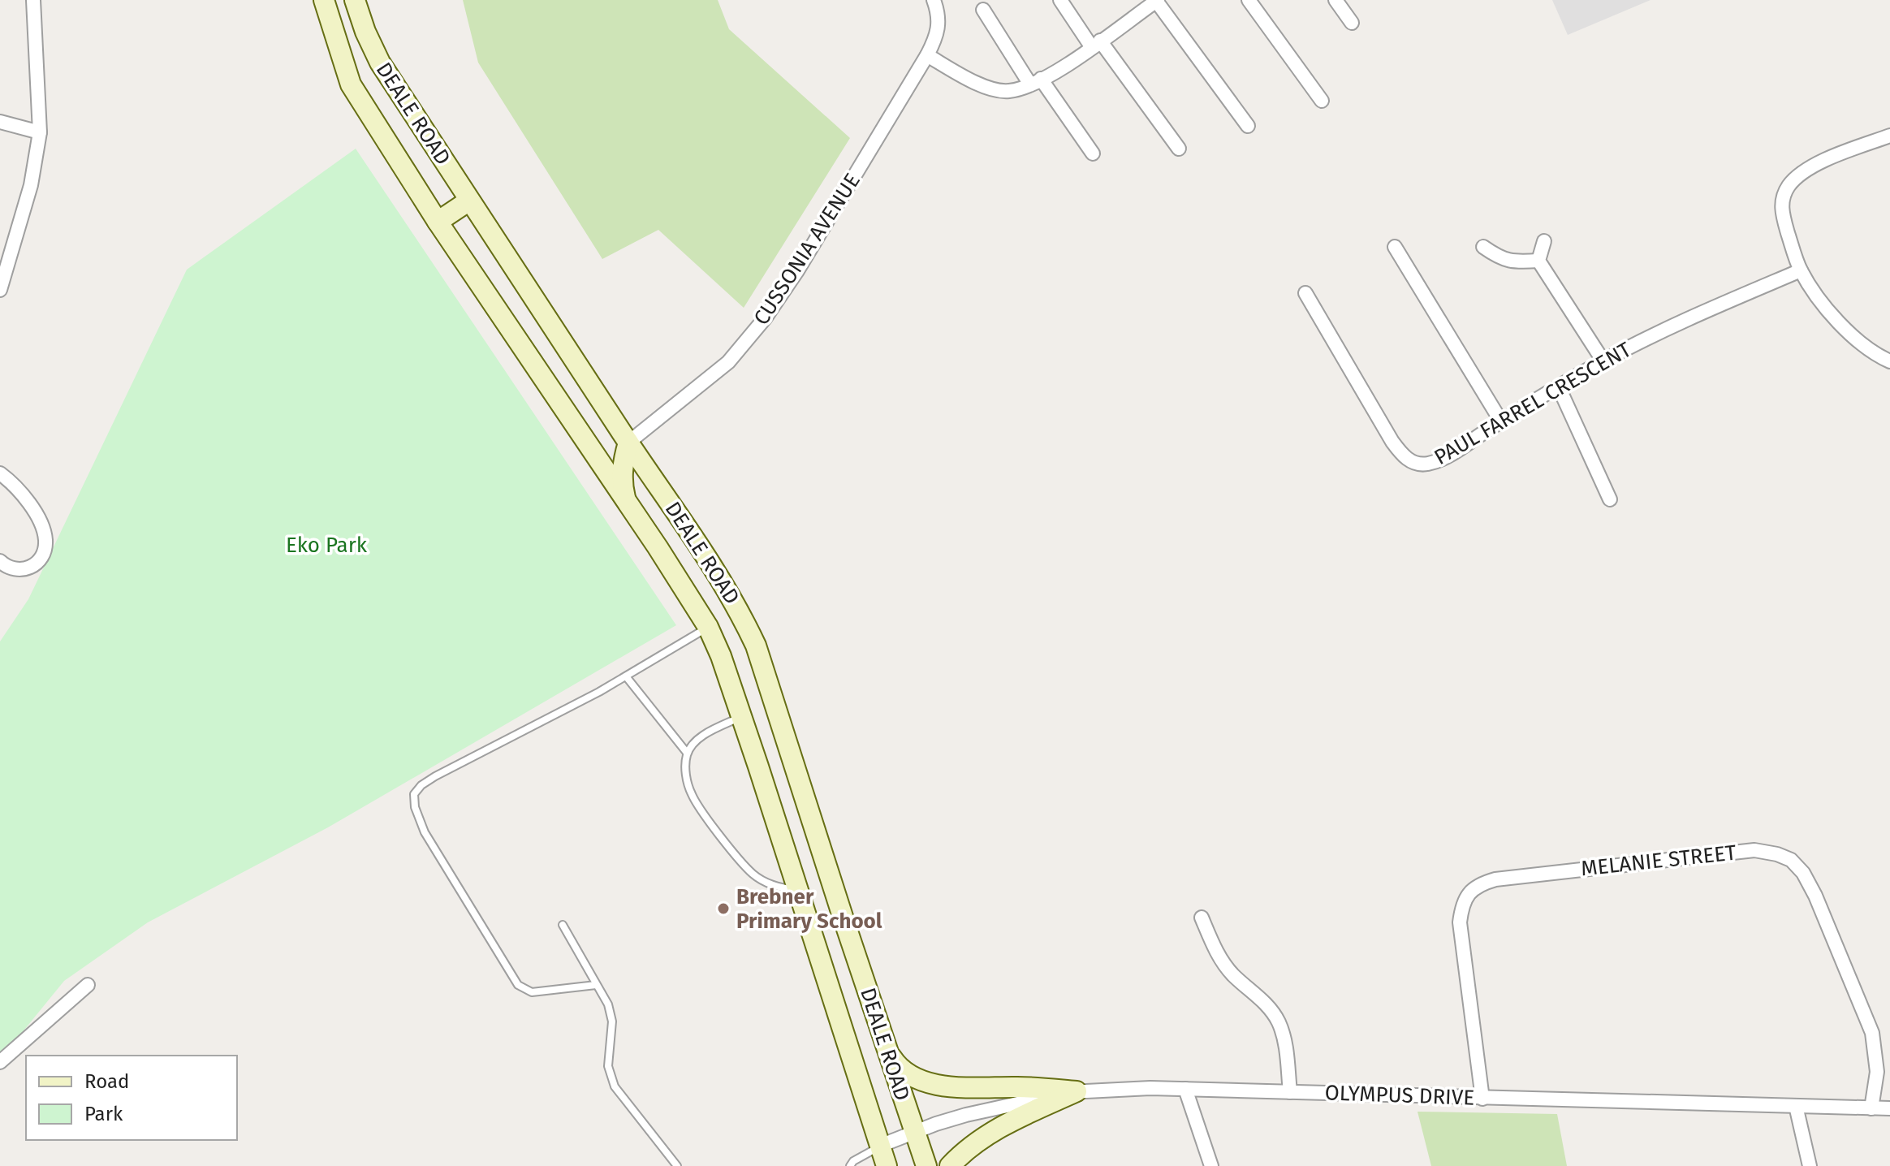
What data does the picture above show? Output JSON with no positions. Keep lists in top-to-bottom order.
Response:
{
  "streets": {
    "street": [
      "DEALE ROAD",
      "CUSSONIA AVENUE",
      "PAUL FARREL CRESCENT",
      "MELANIE STREET",
      "OLYMPUS DRIVE"
    ]
  },
  "crossings": [
    ["DEALE ROAD", "CUSSONIA AVENUE"],
    ["DEALE ROAD", "OLYMPUS DRIVE"],
    ["MELANIE STREET", "OLYMPUS DRIVE"]
  ],
  "parks": ["Eko Park"],
  "places": ["Brebner Primary School"],
  "legend": ["Road", "Park"]
}
